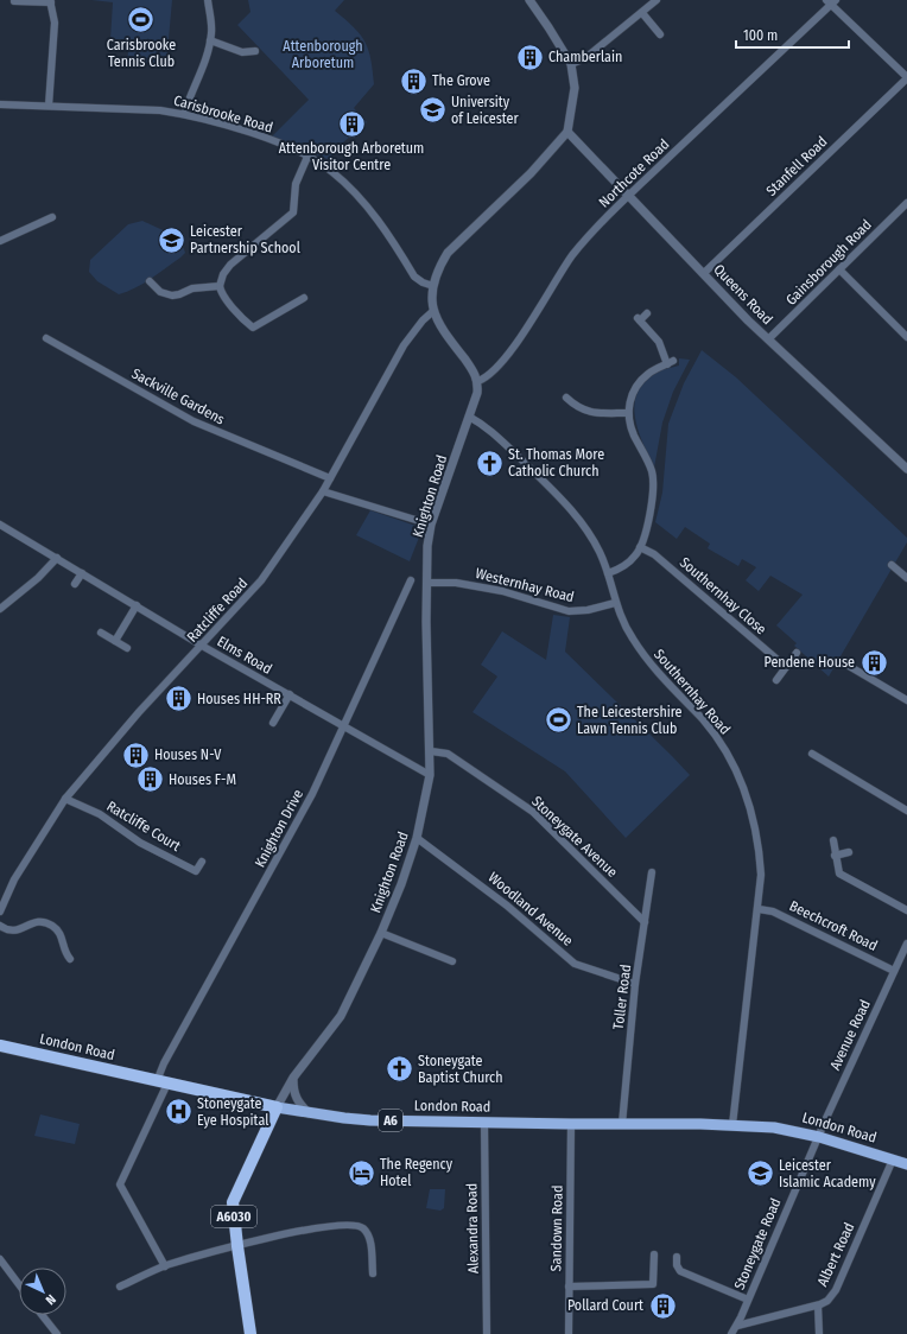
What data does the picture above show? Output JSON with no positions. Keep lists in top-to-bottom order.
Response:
{
  "streets": {
    "highway": ["London Road", "A6", "A6030"],
    "street": [
      "Carisbrooke Road",
      "Stanfell Road",
      "Northcote Road",
      "Gainsborough Road",
      "Queens Road",
      "Sackville Gardens",
      "Knighton Road",
      "Westernhay Road",
      "Southernhay Close",
      "Ratcliffe Road",
      "Elms Road",
      "Southernhay Road",
      "Ratcliffe Court",
      "Knighton Drive",
      "Stoneygate Avenue",
      "Woodland Avenue",
      "Beechcroft Road",
      "Toller Road",
      "Avenue Road",
      "Alexandra Road",
      "Sandown Road",
      "Stoneygate Road",
      "Albert Road"
    ]
  },
  "crossings": [
    ["Stanfell Road", "Queens Road"],
    ["Northcote Road", "Queens Road"],
    ["Northcote Road", "Knighton Road"],
    ["Gainsborough Road", "Queens Road"],
    ["Sackville Gardens", "Ratcliffe Road"],
    ["Knighton Road", "Westernhay Road"],
    ["Knighton Road", "Elms Road"],
    ["Knighton Road", "Southernhay Road"],
    ["Knighton Road", "Stoneygate Avenue"],
    ["Knighton Road", "Woodland Avenue"],
    ["Knighton Road", "London Road"],
    ["Knighton Road", "A6030"],
    ["Westernhay Road", "Southernhay Road"],
    ["Ratcliffe Road", "Elms Road"],
    ["Ratcliffe Road", "Ratcliffe Court"],
    ["Elms Road", "Knighton Drive"],
    ["Southernhay Road", "Beechcroft Road"],
    ["Southernhay Road", "London Road"],
    ["Knighton Drive", "London Road"],
    ["Stoneygate Avenue", "Toller Road"],
    ["Woodland Avenue", "Toller Road"],
    ["Beechcroft Road", "Avenue Road"],
    ["Toller Road", "London Road"],
    ["Avenue Road", "London Road"],
    ["Avenue Road", "Stoneygate Road"],
    ["London Road", "A6030"],
    ["London Road", "Alexandra Road"],
    ["London Road", "Sandown Road"],
    ["London Road", "Stoneygate Road"],
    ["London Road", "Albert Road"],
    ["Stoneygate Road", "Albert Road"]
  ],
  "parks": ["Attenborough Arboretum"],
  "places": {
    "sports": ["Carisbrooke Tennis Club", "The Leicestershire Lawn Tennis Club"],
    "building": [
      "Chamberlain",
      "The Grove",
      "Attenborough Arboretum Visitor Centre",
      "Pendene House",
      "Houses HH-RR",
      "Houses N-V",
      "Houses F-M",
      "Pollard Court"
    ],
    "school or university": ["University of Leicester", "Leicester Partnership School", "Leicester Islamic Academy"],
    "church": ["St. Thomas More Catholic Church", "Stoneygate Baptist Church"],
    "hospital": ["Stoneygate Eye Hospital"],
    "hotel": ["The Regency Hotel"]
  },
  "scale_bar": "100 m",
  "north": "bottom right"
}
